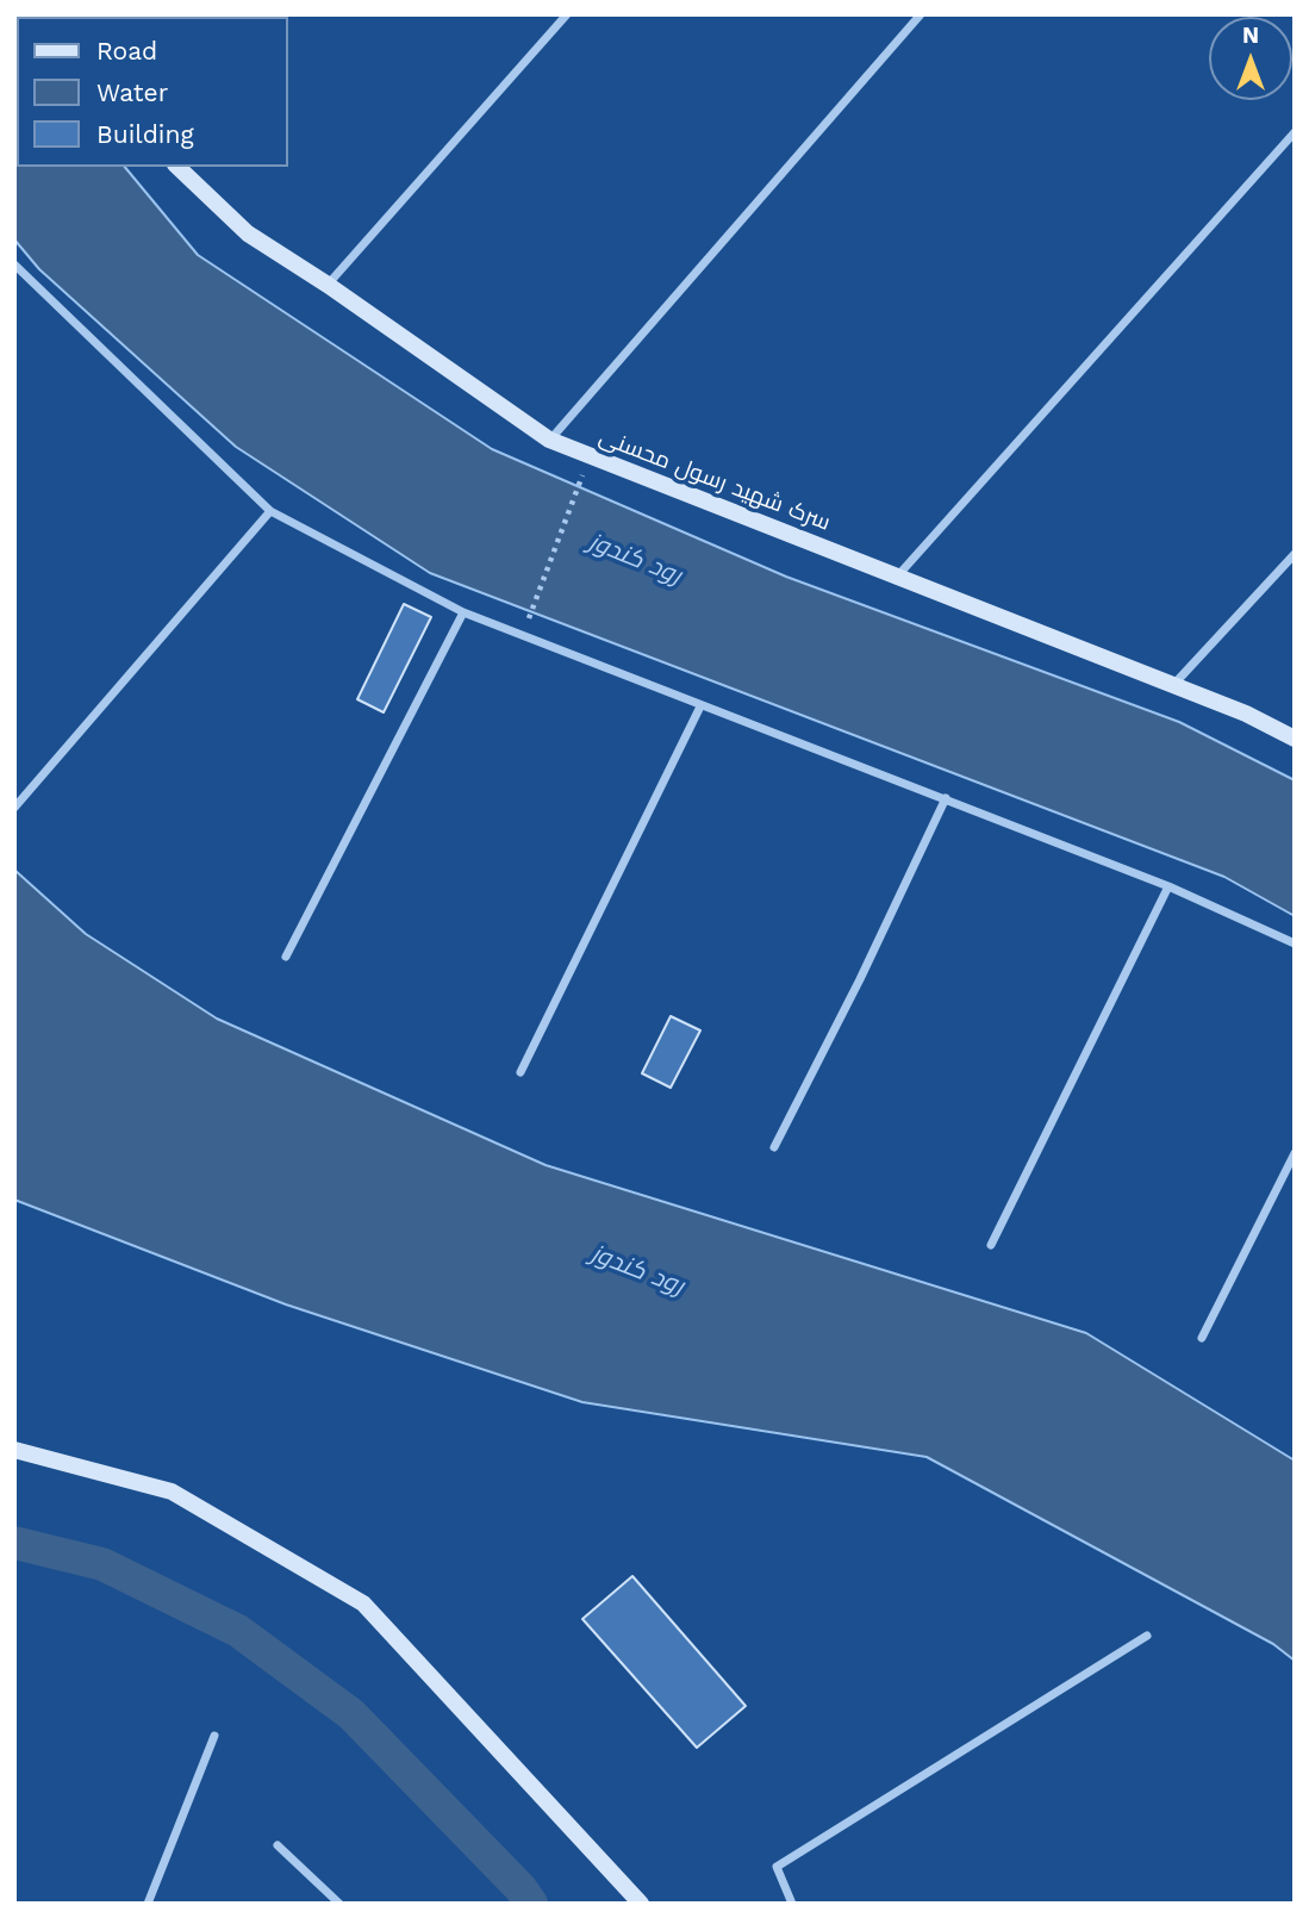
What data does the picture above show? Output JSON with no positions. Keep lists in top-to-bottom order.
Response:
{
  "streets": {
    "street": ["سرک شهید رسول محسنی"]
  },
  "water": ["رود کندوز"],
  "legend": ["Road", "Water", "Building"],
  "north": "top"
}
